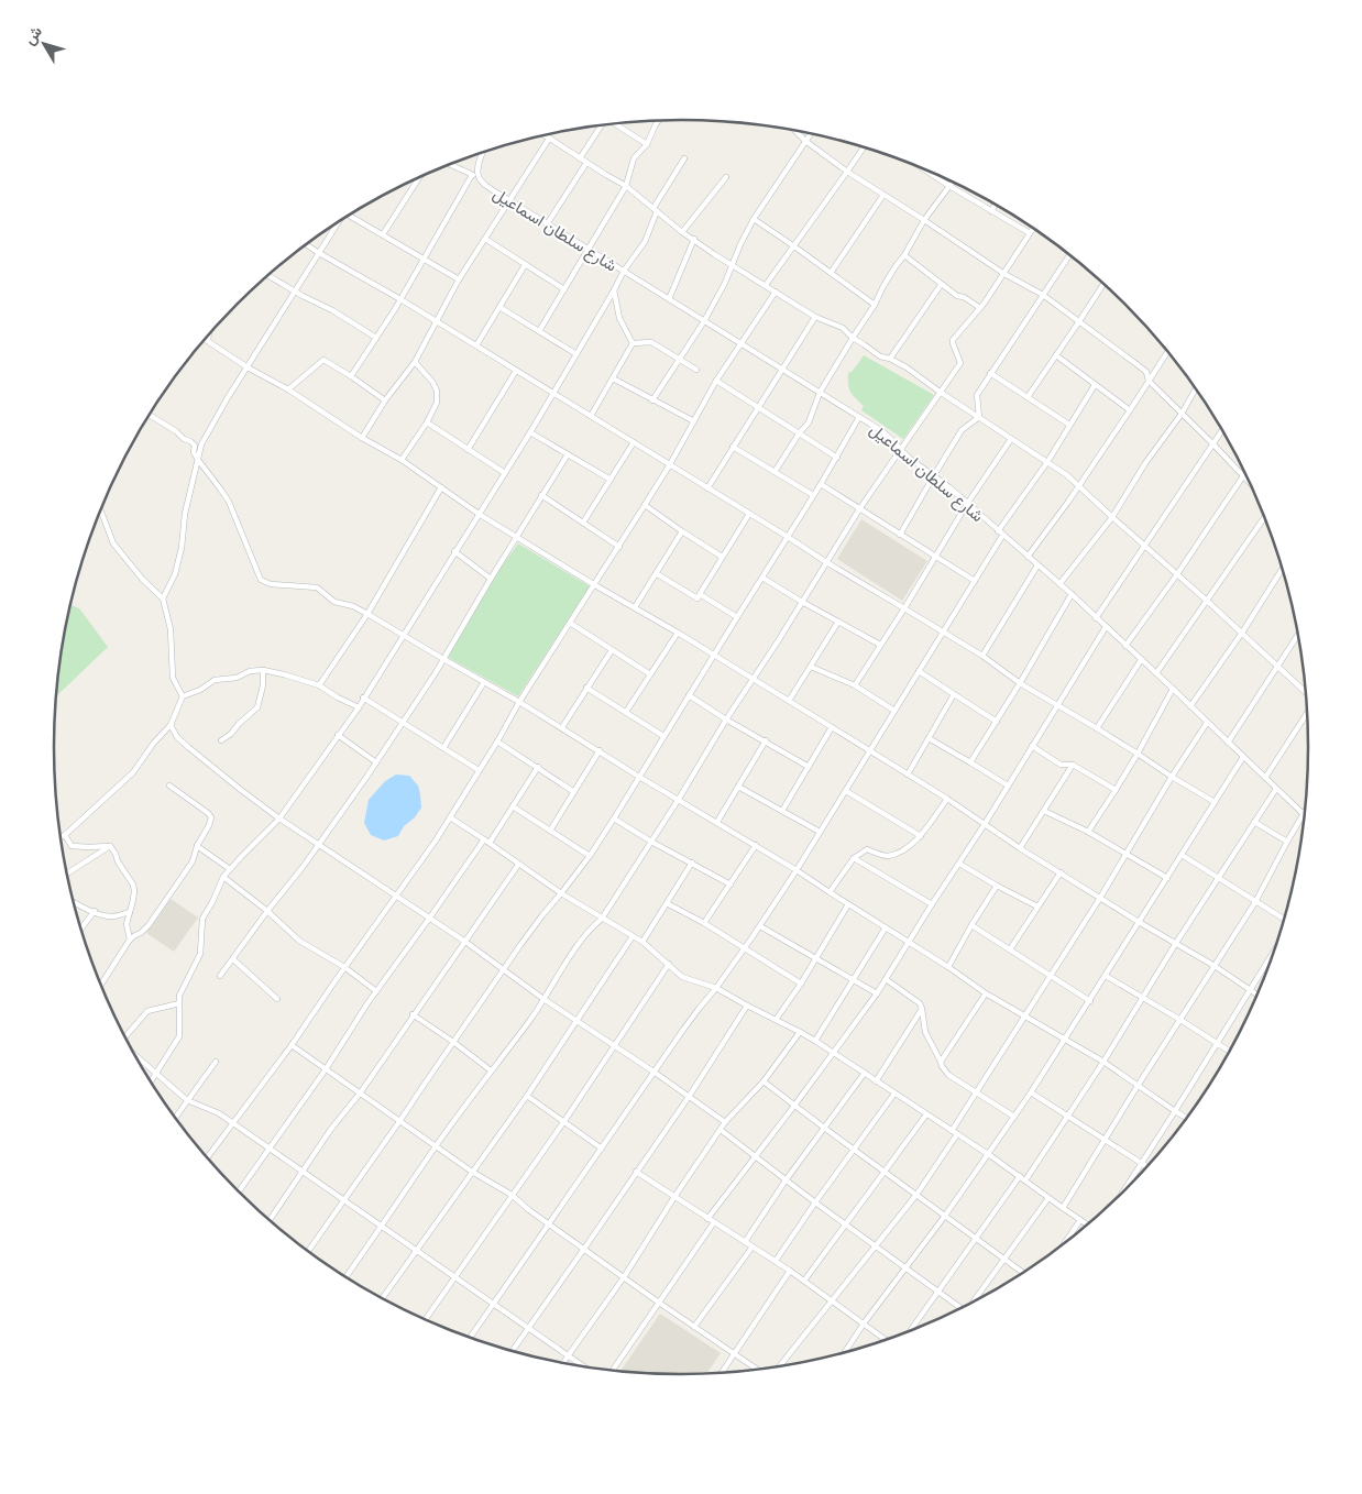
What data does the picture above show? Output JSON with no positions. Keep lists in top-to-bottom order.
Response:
{
  "streets": {
    "street": ["شارع سلطان اسماعيل"]
  },
  "north": "top left"
}
